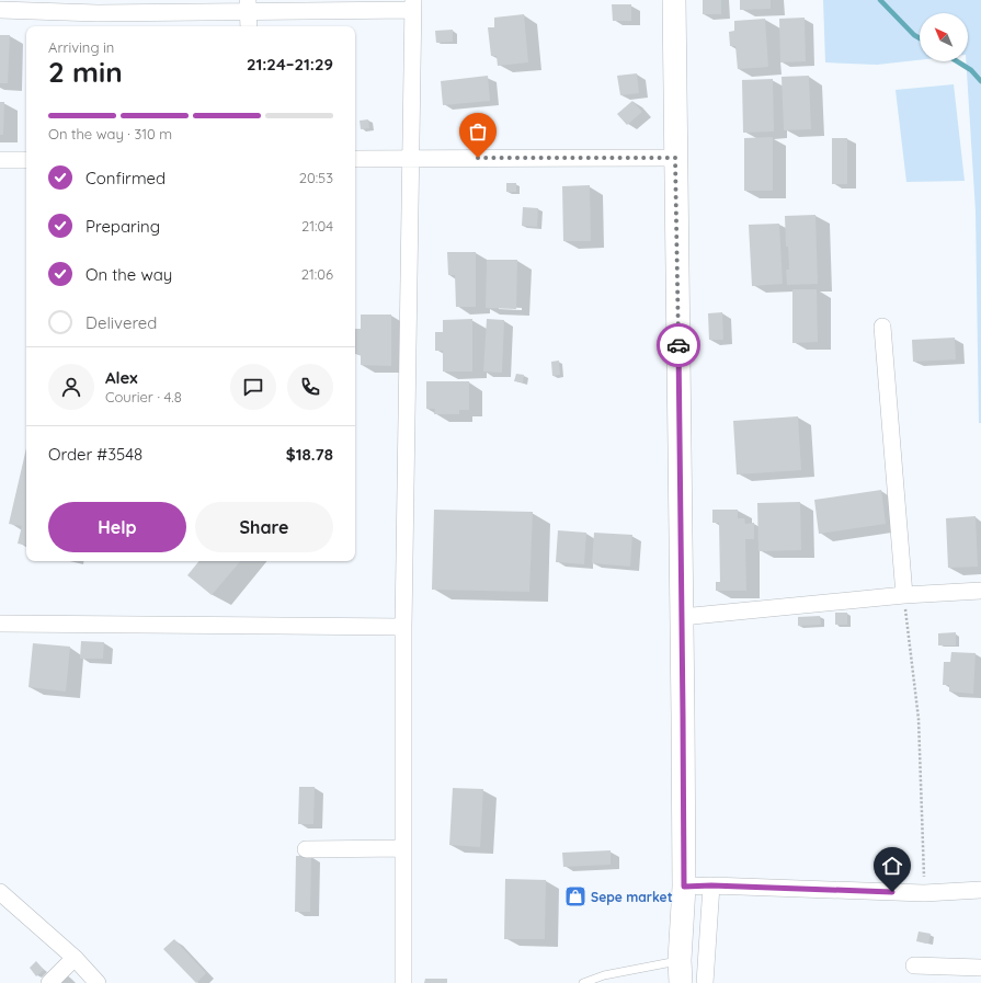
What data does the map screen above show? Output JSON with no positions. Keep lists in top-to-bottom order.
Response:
{
  "places": {
    "shop": ["Sepe market"]
  },
  "north": "top left",
  "page": {
    "heading": ["2 min", "Arriving in", "21:24–21:29"],
    "panel": [
      "Alex",
      "Courier · 4.8",
      "Order #3548",
      "$18.78"
    ],
    "bar": "On the way · 310 m",
    "list": [
      ["Confirmed", "20:53"],
      ["Preparing", "21:04"],
      ["On the way", "21:06"],
      "Delivered"
    ],
    "buttons": ["Help", "Share"]
  }
}
